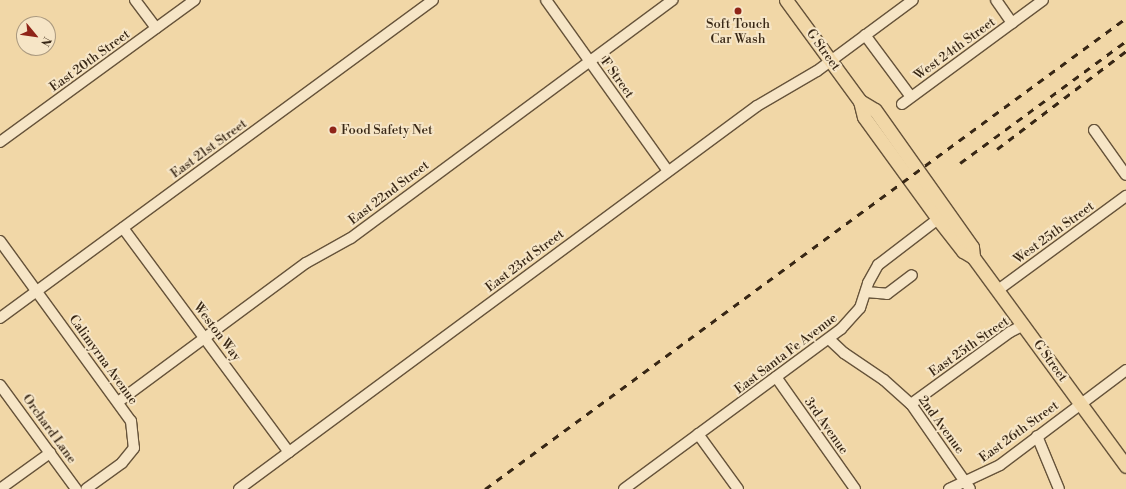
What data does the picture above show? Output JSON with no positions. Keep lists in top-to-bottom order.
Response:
{
  "streets": {
    "main road": ["G Street"],
    "street": [
      "West 24th Street",
      "East 20th Street",
      "F Street",
      "East 21st Street",
      "East 22nd Street",
      "West 25th Street",
      "East 23rd Street",
      "Weston Way",
      "East 25th Street",
      "East Santa Fe Avenue",
      "Calimyrna Avenue",
      "2nd Avenue",
      "3rd Avenue",
      "Orchard Lane",
      "East 26th Street"
    ]
  },
  "crossings": [
    ["G Street", "West 25th Street"],
    ["G Street", "East 23rd Street"],
    ["G Street", "East 25th Street"],
    ["G Street", "East Santa Fe Avenue"],
    ["G Street", "East 26th Street"],
    ["F Street", "East 22nd Street"],
    ["F Street", "East 23rd Street"],
    ["East 21st Street", "Weston Way"],
    ["East 21st Street", "Calimyrna Avenue"],
    ["East 22nd Street", "Weston Way"],
    ["East 22nd Street", "Calimyrna Avenue"],
    ["East 23rd Street", "Weston Way"],
    ["East 25th Street", "2nd Avenue"],
    ["East Santa Fe Avenue", "2nd Avenue"],
    ["East Santa Fe Avenue", "3rd Avenue"],
    ["2nd Avenue", "East 26th Street"]
  ],
  "places": ["Soft Touch Car Wash", "Food Safety Net"],
  "north": "bottom right"
}
